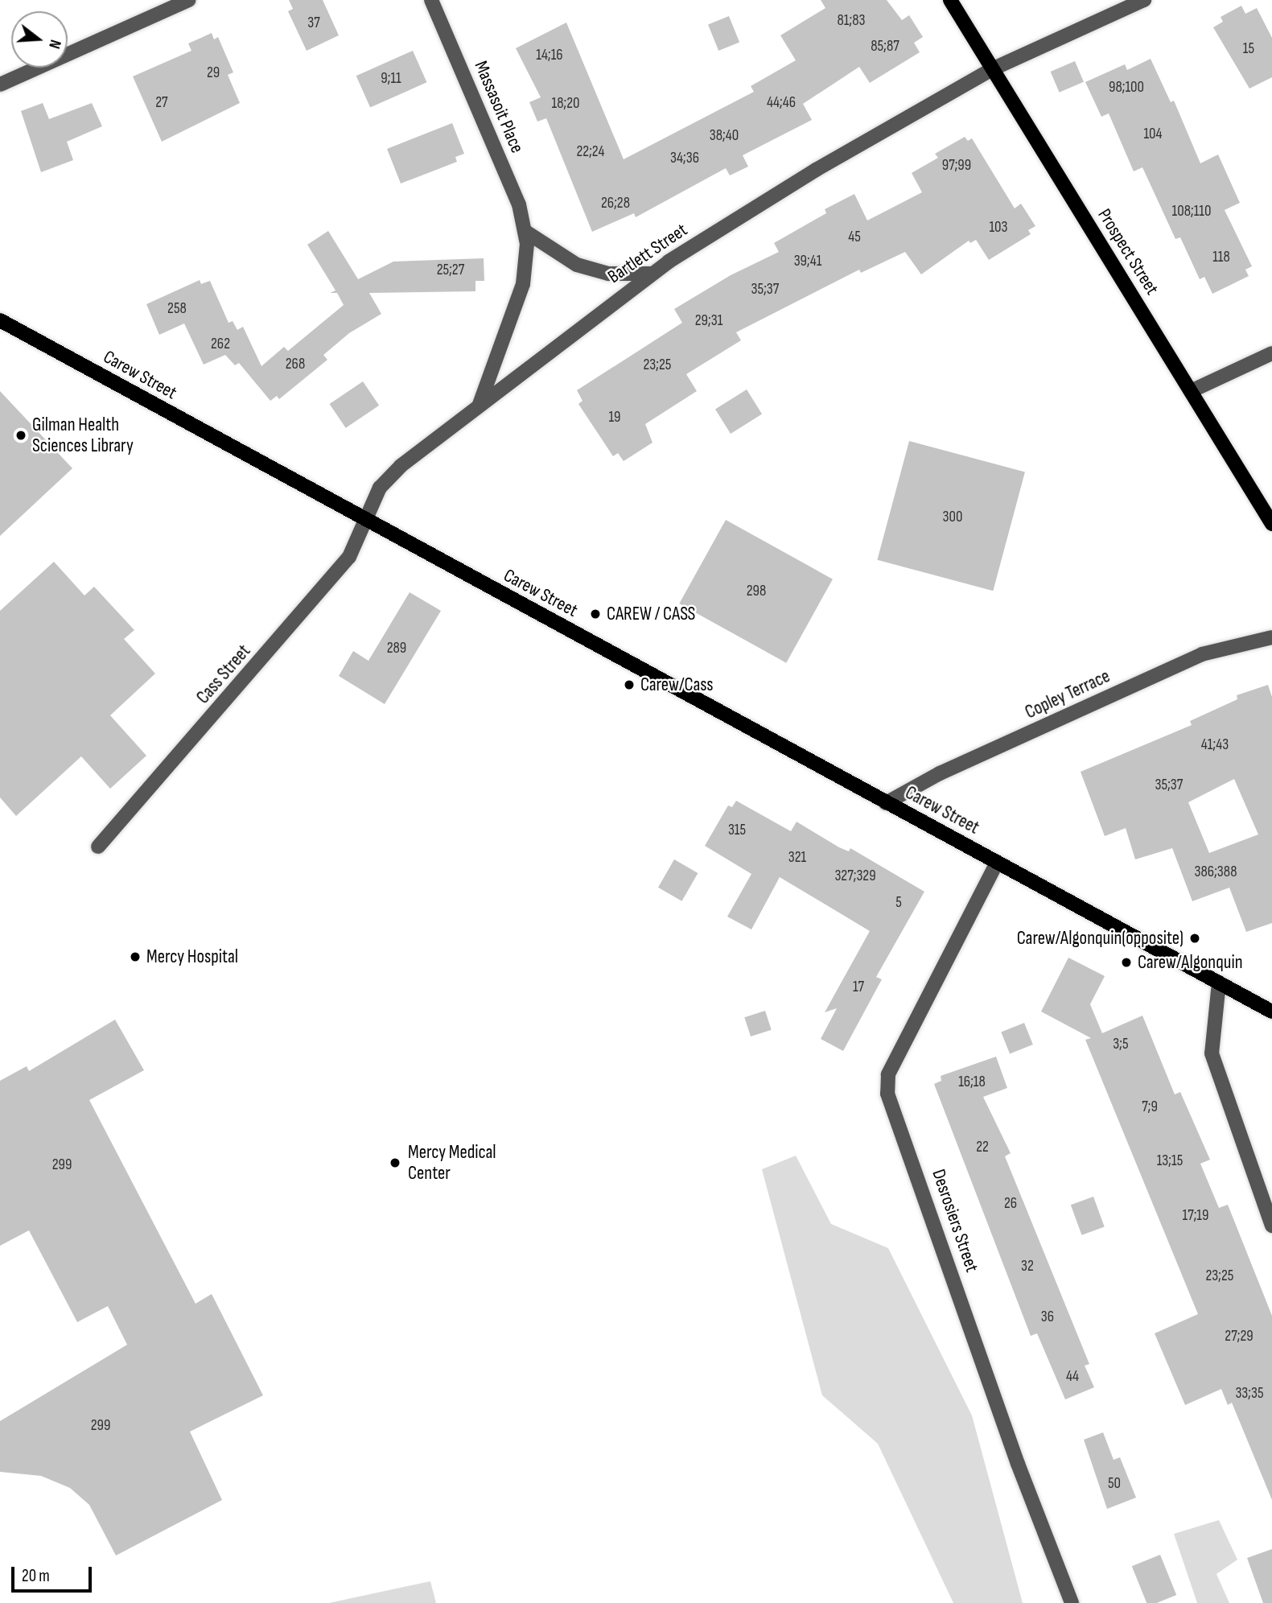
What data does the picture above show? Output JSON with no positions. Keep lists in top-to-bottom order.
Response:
{
  "streets": {
    "main road": ["Prospect Street", "Carew Street"],
    "street": [
      "Massasoit Place",
      "Bartlett Street",
      "Cass Street",
      "Copley Terrace",
      "Desrosiers Street"
    ]
  },
  "crossings": [
    ["Massasoit Place", "Bartlett Street"],
    ["Prospect Street", "Bartlett Street"],
    ["Bartlett Street", "Carew Street"],
    ["Bartlett Street", "Cass Street"],
    ["Carew Street", "Cass Street"],
    ["Carew Street", "Copley Terrace"],
    ["Carew Street", "Desrosiers Street"]
  ],
  "places": [
    "Gilman Health Sciences Library",
    "CAREW / CASS",
    "Carew/Cass",
    "Carew/Algonquin(opposite)",
    "Mercy Hospital",
    "Carew/Algonquin",
    "Mercy Medical Center"
  ],
  "house_numbers": [
    "81;83",
    "37",
    "85;87",
    "15",
    "14;16",
    "29",
    "9;11",
    "98;100",
    "27",
    "44;46",
    "18;20",
    "104",
    "38;40",
    "22;24",
    "34;36",
    "97;99",
    "26;28",
    "108;110",
    "103",
    "45",
    "118",
    "39;41",
    "25;27",
    "35;37",
    "258",
    "29;31",
    "262",
    "268",
    "23;25",
    "19",
    "300",
    "298",
    "289",
    "41;43",
    "35;37",
    "315",
    "321",
    "386;388",
    "327;329",
    "5",
    "17",
    "3;5",
    "16;18",
    "7;9",
    "22",
    "13;15",
    "299",
    "26",
    "17;19",
    "32",
    "23;25",
    "36",
    "27;29",
    "44",
    "33;35",
    "299",
    "50"
  ],
  "scale_bar": "20 m",
  "north": "right"
}
